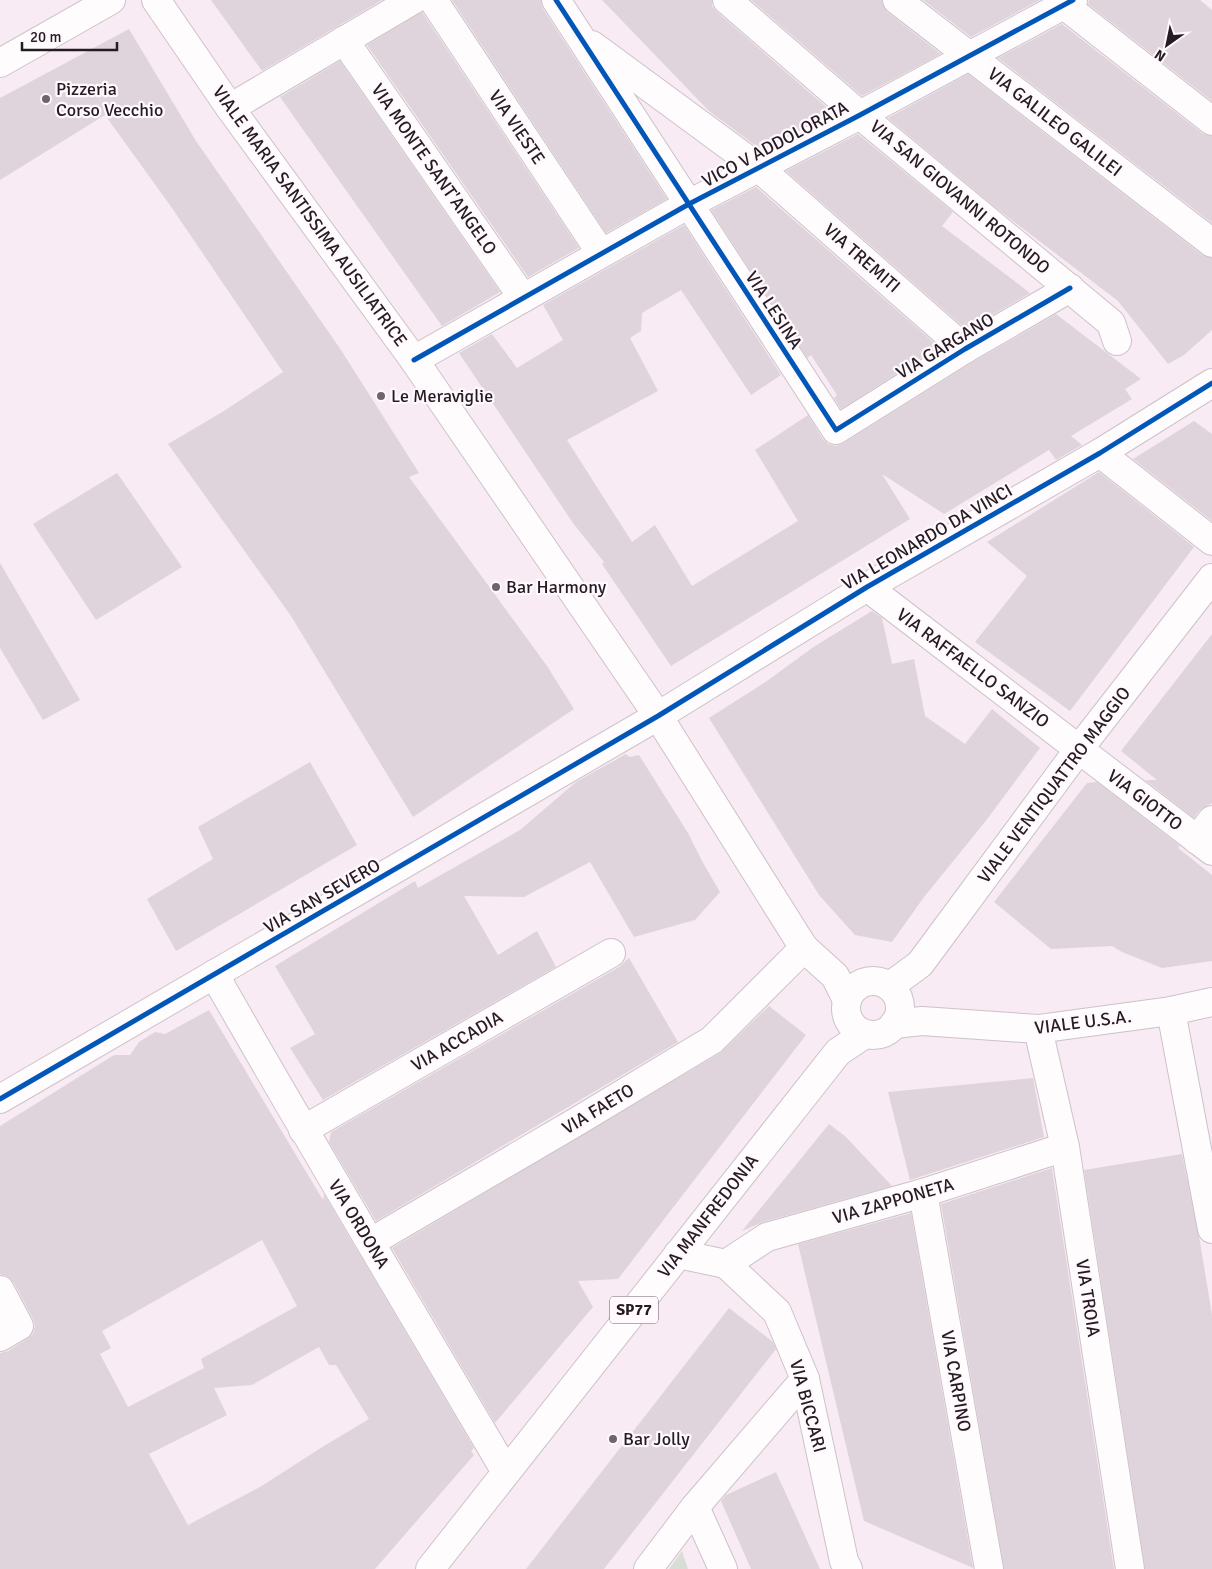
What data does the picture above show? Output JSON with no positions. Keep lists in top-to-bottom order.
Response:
{
  "streets": {
    "street": [
      "VIA GALILEO GALILEI",
      "VIA VIESTE",
      "VICO V ADDOLORATA",
      "VIA MONTE SANT'ANGELO",
      "VIA SAN GIOVANNI ROTONDO",
      "VIALE MARIA SANTISSIMA AUSILIATRICE",
      "VIA TREMITI",
      "VIA LESINA",
      "VIA GARGANO",
      "VIA LEONARDO DA VINCI",
      "VIA RAFFAELLO SANZIO",
      "VIALE VENTIQUATTRO MAGGIO",
      "VIA GIOTTO",
      "VIA SAN SEVERO",
      "VIALE U.S.A.",
      "VIA ACCADIA",
      "VIA FAETO",
      "VIA ZAPPONETA",
      "VIA MANFREDONIA",
      "VIA ORDONA",
      "VIA TROIA",
      "SP77",
      "VIA CARPINO",
      "VIA BICCARI"
    ]
  },
  "crossings": [
    ["VIA GALILEO GALILEI", "VICO V ADDOLORATA"],
    ["VIA VIESTE", "VICO V ADDOLORATA"],
    ["VICO V ADDOLORATA", "VIA MONTE SANT'ANGELO"],
    ["VICO V ADDOLORATA", "VIA SAN GIOVANNI ROTONDO"],
    ["VICO V ADDOLORATA", "VIALE MARIA SANTISSIMA AUSILIATRICE"],
    ["VICO V ADDOLORATA", "VIA TREMITI"],
    ["VICO V ADDOLORATA", "VIA LESINA"],
    ["VIA SAN GIOVANNI ROTONDO", "VIA GARGANO"],
    ["VIALE MARIA SANTISSIMA AUSILIATRICE", "VIA LEONARDO DA VINCI"],
    ["VIALE MARIA SANTISSIMA AUSILIATRICE", "VIA SAN SEVERO"],
    ["VIALE MARIA SANTISSIMA AUSILIATRICE", "VIA FAETO"],
    ["VIALE MARIA SANTISSIMA AUSILIATRICE", "VIA MANFREDONIA"],
    ["VIA TREMITI", "VIA LESINA"],
    ["VIA TREMITI", "VIA GARGANO"],
    ["VIA LESINA", "VIA GARGANO"],
    ["VIA LEONARDO DA VINCI", "VIA RAFFAELLO SANZIO"],
    ["VIA LEONARDO DA VINCI", "VIA SAN SEVERO"],
    ["VIA RAFFAELLO SANZIO", "VIALE VENTIQUATTRO MAGGIO"],
    ["VIA RAFFAELLO SANZIO", "VIA GIOTTO"],
    ["VIALE VENTIQUATTRO MAGGIO", "VIA GIOTTO"],
    ["VIALE VENTIQUATTRO MAGGIO", "VIALE U.S.A."],
    ["VIA SAN SEVERO", "VIA ORDONA"],
    ["VIALE U.S.A.", "VIA TROIA"],
    ["VIA ACCADIA", "VIA ORDONA"],
    ["VIA FAETO", "VIA ORDONA"],
    ["VIA ZAPPONETA", "VIA TROIA"],
    ["VIA ZAPPONETA", "VIA CARPINO"],
    ["VIA ZAPPONETA", "VIA BICCARI"],
    ["VIA MANFREDONIA", "VIA ORDONA"]
  ],
  "places": [
    "Pizzeria Corso Vecchio",
    "Le Meraviglie",
    "Bar Harmony",
    "Bar Jolly"
  ],
  "scale_bar": "20 m",
  "north": "bottom left"
}
